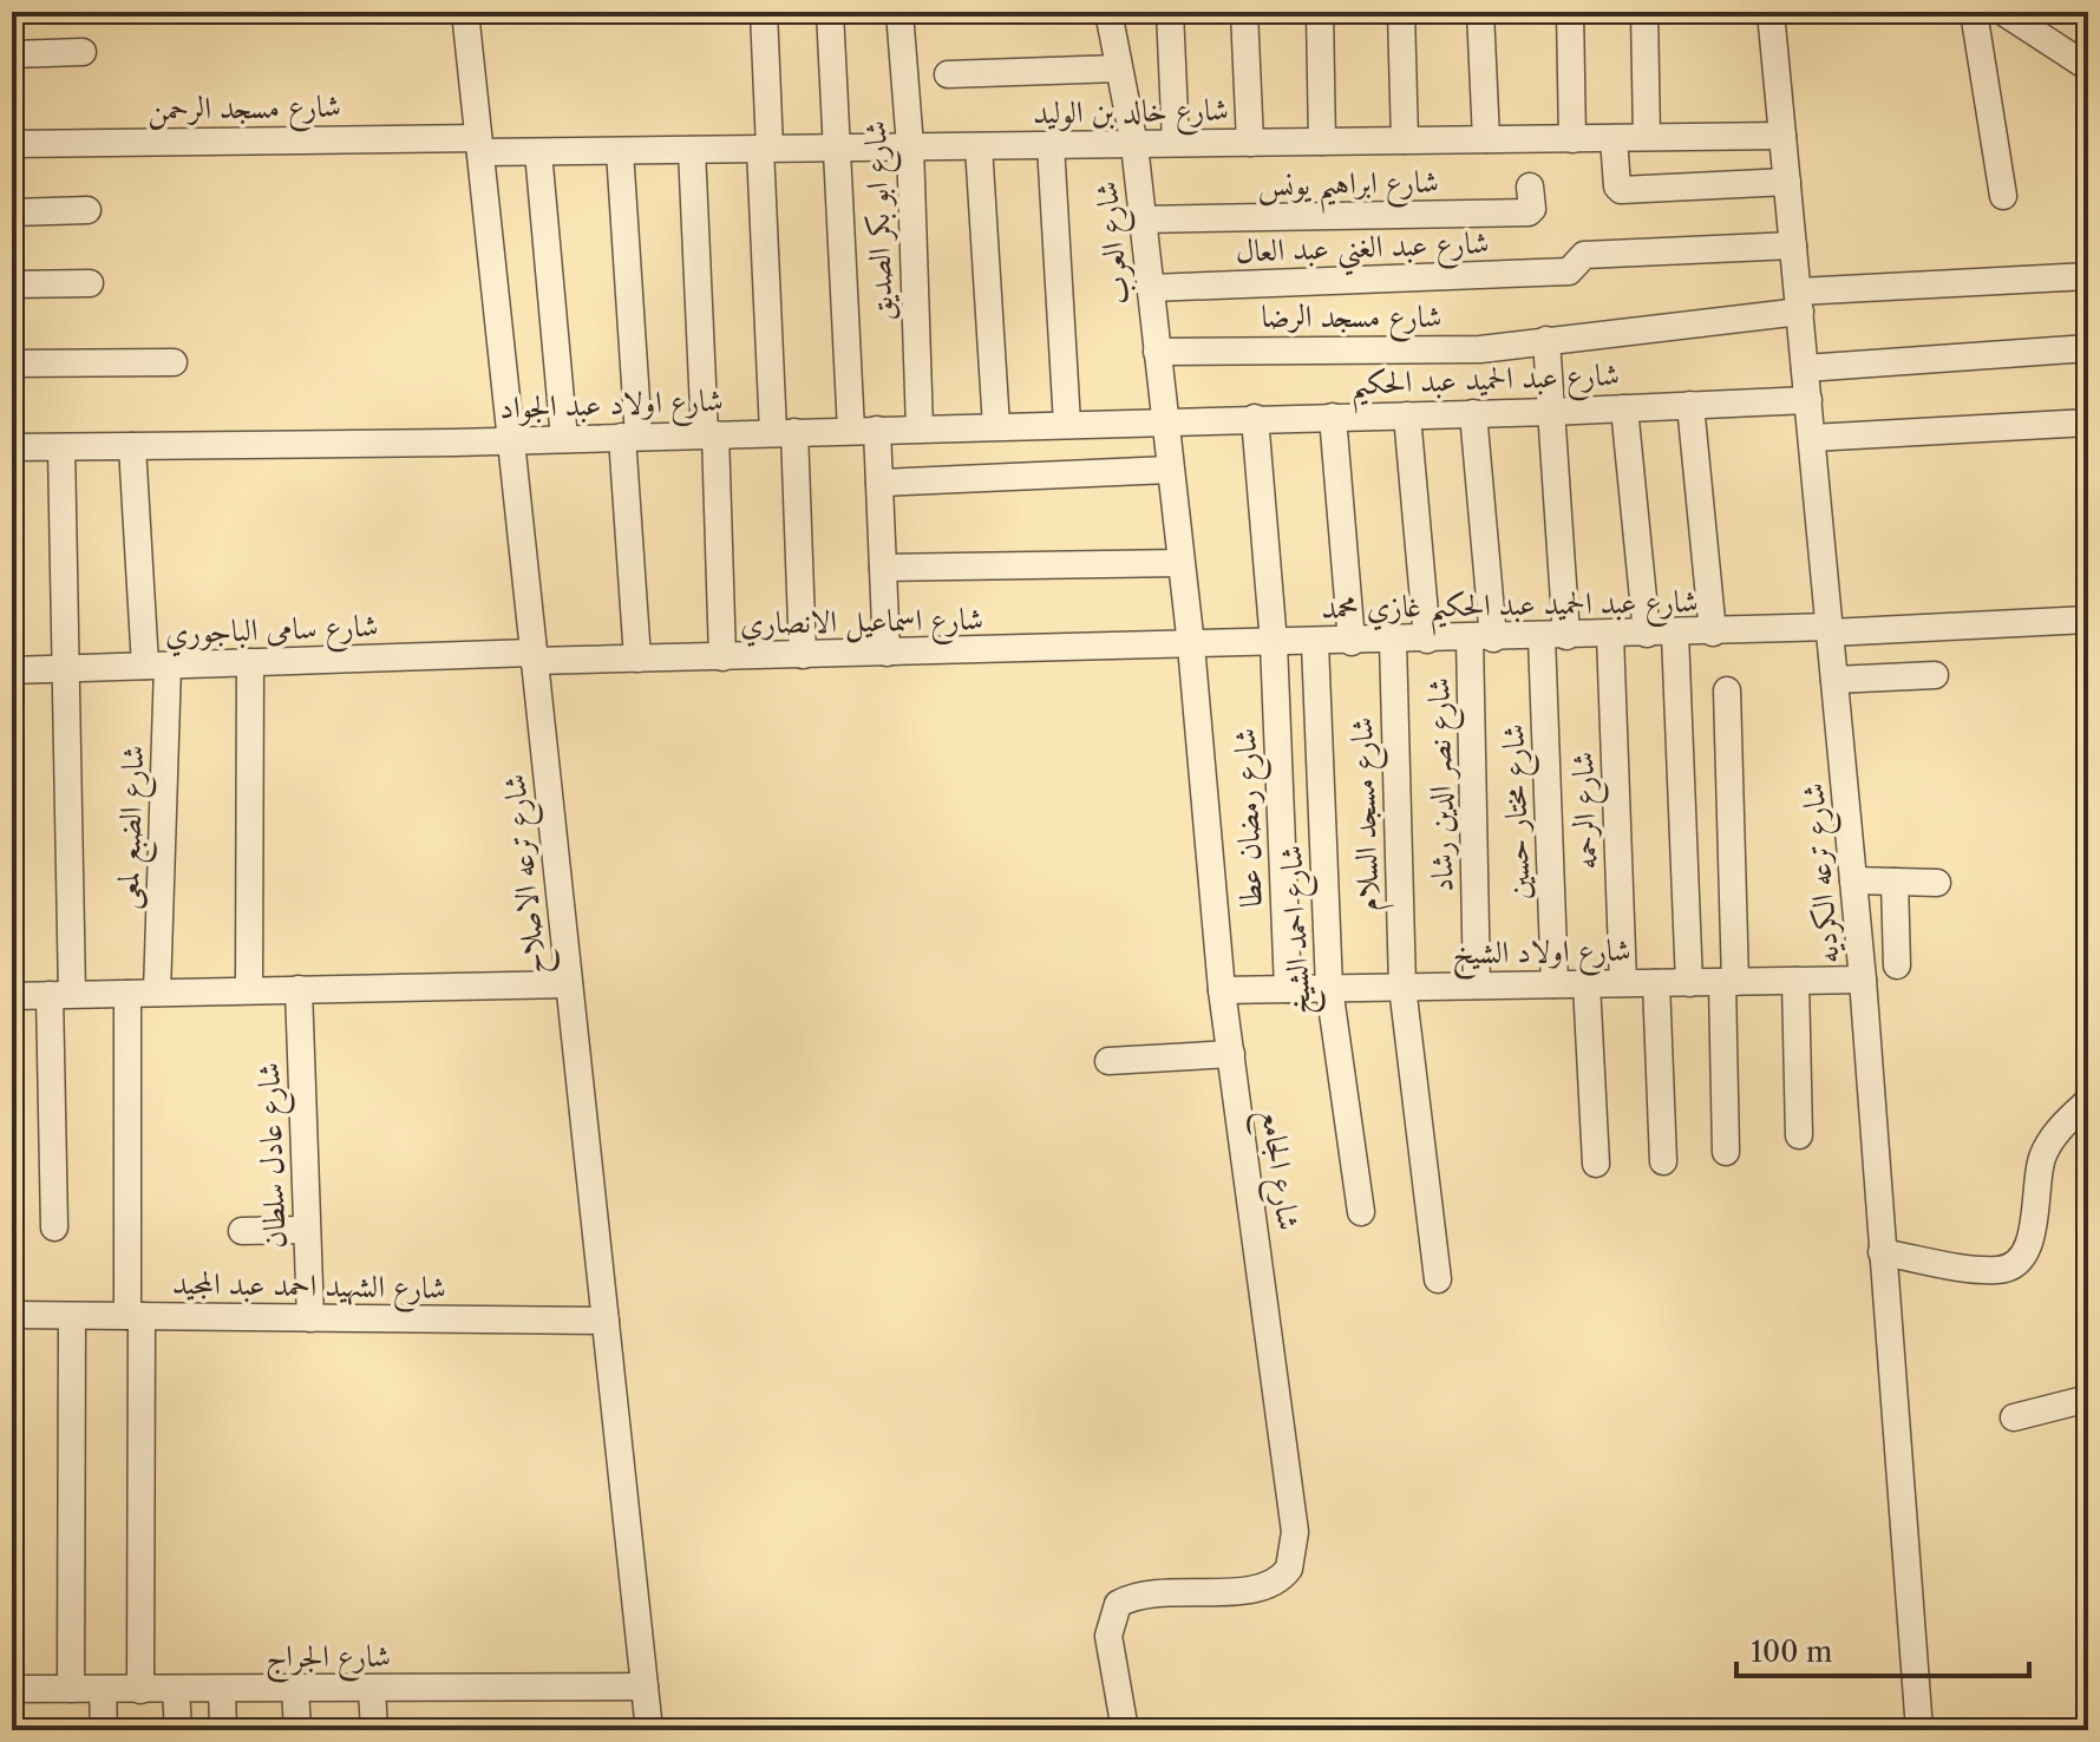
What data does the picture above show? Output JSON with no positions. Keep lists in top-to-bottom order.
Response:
{
  "streets": {
    "street": [
      "شارع مسجد الرحمن",
      "شارع خالد بن الوليد",
      "شارع ابراهيم يونس",
      "شارع ابو بكر الصديق",
      "شارع العرب",
      "شارع عبد الغني عبد العال",
      "شارع مسجد الرضا",
      "شارع عبد الحميد عبد الحكيم",
      "شارع اولاد عبد الجواد",
      "شارع عبد الحميد عبد الحكيم غازي محمد",
      "شارع اسماعيل الانصاري",
      "شارع سامى الباجوري",
      "شارع نصر الدين رشاد",
      "شارع الرحمه",
      "شارع مختار حسين",
      "شارع مسجد السلام",
      "شارع رمضان عطا",
      "شارع الضبع لمعى",
      "شارع ترعه الكرديه",
      "شارع ترعه الاصلاح",
      "شارع احمد الشيخ",
      "شارع اولاد الشيخ",
      "شارع عادل سلطان",
      "شارع الجامع",
      "شارع الشهيد احمد عبد المجيد",
      "شارع الجراج"
    ]
  },
  "crossings": [
    ["شارع مسجد الرحمن", "شارع خالد بن الوليد"],
    ["شارع مسجد الرحمن", "شارع ترعه الاصلاح"],
    ["شارع خالد بن الوليد", "شارع ابو بكر الصديق"],
    ["شارع خالد بن الوليد", "شارع العرب"],
    ["شارع خالد بن الوليد", "شارع ترعه الكرديه"],
    ["شارع خالد بن الوليد", "شارع ترعه الاصلاح"],
    ["شارع ابراهيم يونس", "شارع العرب"],
    ["شارع ابو بكر الصديق", "شارع اولاد عبد الجواد"],
    ["شارع العرب", "شارع عبد الغني عبد العال"],
    ["شارع العرب", "شارع مسجد الرضا"],
    ["شارع العرب", "شارع عبد الحميد عبد الحكيم"],
    ["شارع العرب", "شارع اولاد عبد الجواد"],
    ["شارع العرب", "شارع الجامع"],
    ["شارع عبد الغني عبد العال", "شارع ترعه الكرديه"],
    ["شارع مسجد الرضا", "شارع مختار حسين"],
    ["شارع مسجد الرضا", "شارع ترعه الكرديه"],
    ["شارع عبد الحميد عبد الحكيم", "شارع اولاد عبد الجواد"],
    ["شارع عبد الحميد عبد الحكيم", "شارع نصر الدين رشاد"],
    ["شارع عبد الحميد عبد الحكيم", "شارع مختار حسين"],
    ["شارع عبد الحميد عبد الحكيم", "شارع رمضان عطا"],
    ["شارع عبد الحميد عبد الحكيم", "شارع ترعه الكرديه"],
    ["شارع اولاد عبد الجواد", "شارع الضبع لمعى"],
    ["شارع اولاد عبد الجواد", "شارع ترعه الاصلاح"],
    ["شارع عبد الحميد عبد الحكيم غازي محمد", "شارع اسماعيل الانصاري"],
    ["شارع عبد الحميد عبد الحكيم غازي محمد", "شارع نصر الدين رشاد"],
    ["شارع عبد الحميد عبد الحكيم غازي محمد", "شارع الرحمه"],
    ["شارع عبد الحميد عبد الحكيم غازي محمد", "شارع مختار حسين"],
    ["شارع عبد الحميد عبد الحكيم غازي محمد", "شارع مسجد السلام"],
    ["شارع عبد الحميد عبد الحكيم غازي محمد", "شارع رمضان عطا"],
    ["شارع عبد الحميد عبد الحكيم غازي محمد", "شارع ترعه الكرديه"],
    ["شارع عبد الحميد عبد الحكيم غازي محمد", "شارع احمد الشيخ"],
    ["شارع عبد الحميد عبد الحكيم غازي محمد", "شارع الجامع"],
    ["شارع اسماعيل الانصاري", "شارع سامى الباجوري"],
    ["شارع اسماعيل الانصاري", "شارع ترعه الاصلاح"],
    ["شارع اسماعيل الانصاري", "شارع الجامع"],
    ["شارع سامى الباجوري", "شارع الضبع لمعى"],
    ["شارع سامى الباجوري", "شارع ترعه الاصلاح"],
    ["شارع نصر الدين رشاد", "شارع اولاد الشيخ"],
    ["شارع الرحمه", "شارع اولاد الشيخ"],
    ["شارع مختار حسين", "شارع اولاد الشيخ"],
    ["شارع مسجد السلام", "شارع اولاد الشيخ"],
    ["شارع رمضان عطا", "شارع اولاد الشيخ"],
    ["شارع ترعه الكرديه", "شارع اولاد الشيخ"],
    ["شارع ترعه الاصلاح", "شارع الشهيد احمد عبد المجيد"],
    ["شارع ترعه الاصلاح", "شارع الجراج"],
    ["شارع احمد الشيخ", "شارع اولاد الشيخ"],
    ["شارع اولاد الشيخ", "شارع الجامع"],
    ["شارع عادل سلطان", "شارع الشهيد احمد عبد المجيد"]
  ],
  "scale_bar": "100 m"
}
